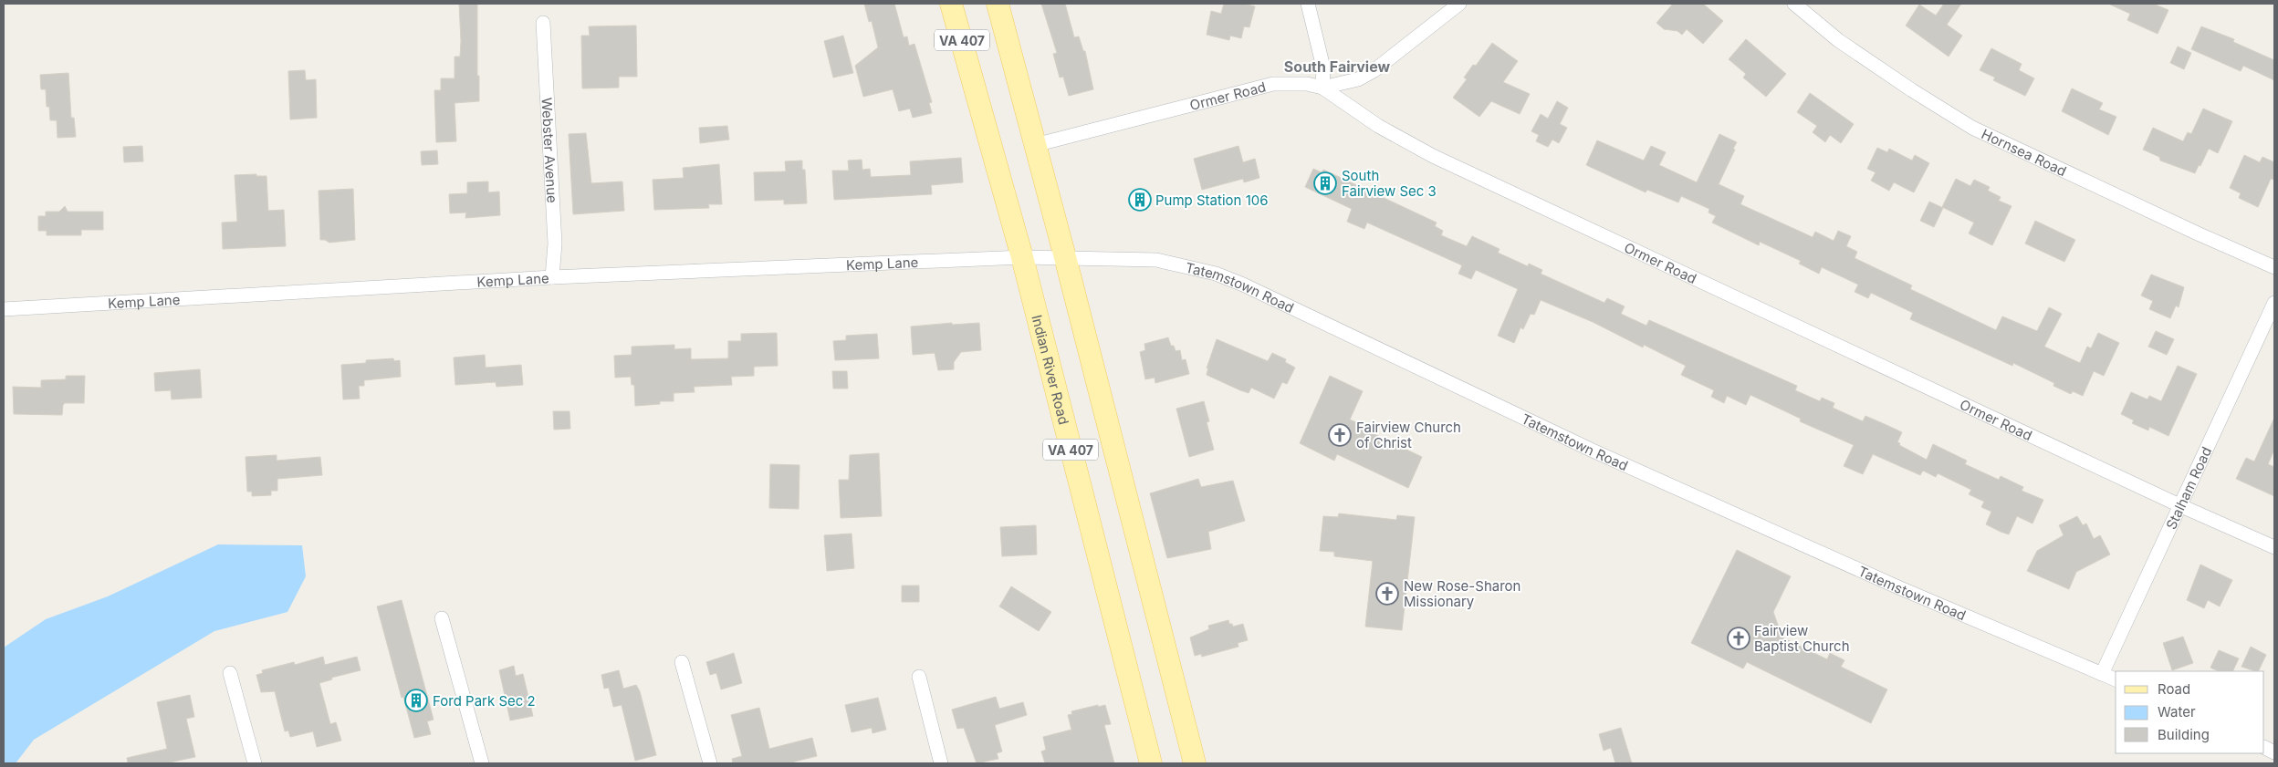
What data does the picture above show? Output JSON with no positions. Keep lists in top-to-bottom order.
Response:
{
  "streets": {
    "main road": ["VA 407", "Indian River Road"],
    "street": [
      "Ormer Road",
      "Webster Avenue",
      "Hornsea Road",
      "Kemp Lane",
      "Tatemstown Road",
      "Stalham Road"
    ]
  },
  "crossings": [
    ["VA 407", "Ormer Road"],
    ["VA 407", "Tatemstown Road"],
    ["Ormer Road", "Stalham Road"],
    ["Webster Avenue", "Kemp Lane"],
    ["Kemp Lane", "Tatemstown Road"],
    ["Kemp Lane", "Indian River Road"],
    ["Tatemstown Road", "Indian River Road"],
    ["Tatemstown Road", "Stalham Road"]
  ],
  "districts": ["South Fairview"],
  "places": {
    "building": ["South Fairview Sec 3", "Pump Station 106", "Ford Park Sec 2"],
    "church": ["Fairview Church of Christ", "New Rose-Sharon Missionary", "Fairview Baptist Church"]
  },
  "legend": ["Road", "Water", "Building"]
}
